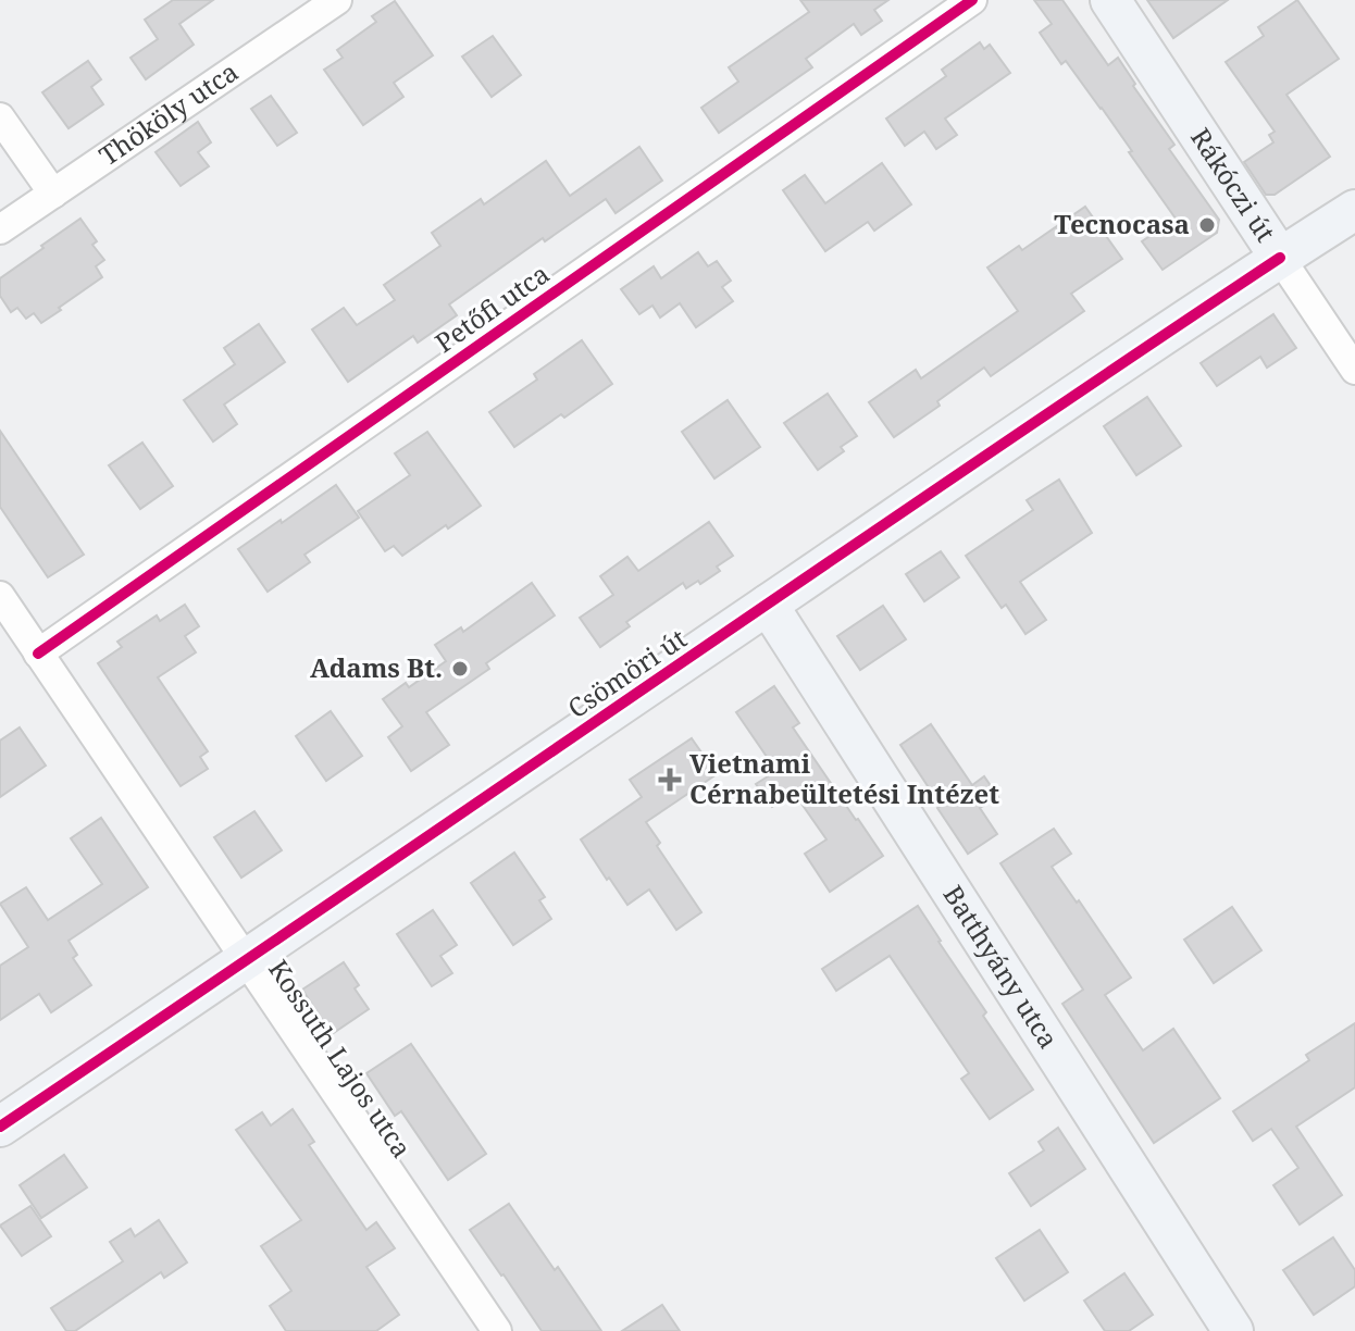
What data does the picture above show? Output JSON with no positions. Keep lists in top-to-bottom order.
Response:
{
  "streets": {
    "main road": ["Rákóczi út", "Csömöri út", "Batthyány utca"],
    "street": ["Thököly utca", "Petőfi utca", "Kossuth Lajos utca"]
  },
  "crossings": [
    ["Rákóczi út", "Csömöri út"],
    ["Petőfi utca", "Kossuth Lajos utca"],
    ["Csömöri út", "Batthyány utca"],
    ["Csömöri út", "Kossuth Lajos utca"]
  ],
  "places": {
    "other": ["Tecnocasa", "Adams Bt."],
    "health": ["Vietnami Cérnabeültetési Intézet"]
  }
}
